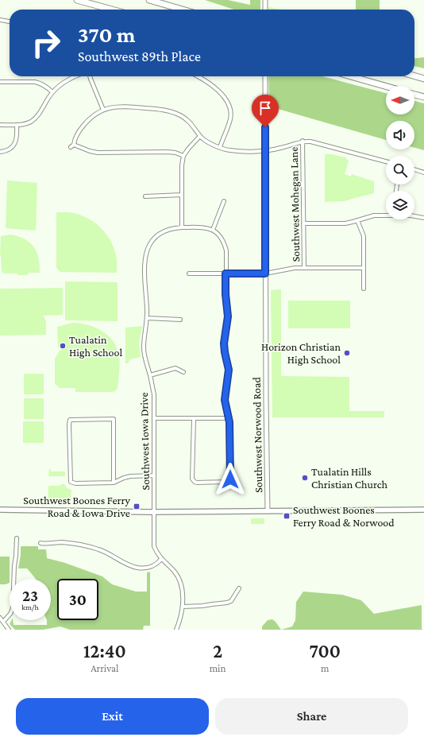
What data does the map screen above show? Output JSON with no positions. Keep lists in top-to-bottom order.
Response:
{
  "streets": {
    "street": ["Southwest Mohegan Lane", "Southwest Norwood Road", "Southwest Iowa Drive"]
  },
  "places": {
    "other": ["Tualatin High School", "Horizon Christian High School", "Tualatin Hills Christian Church"],
    "transit": ["Southwest Boones Ferry Road & Iowa Drive", "Southwest Boones Ferry Road & Norwood"]
  },
  "north": "left",
  "page": {
    "turn": ["370 m", "Southwest 89th Place"],
    "speed": "23 km/h",
    "limit": "30",
    "eta": [
      "12:40",
      "Arrival",
      "2",
      "min",
      "700",
      "m"
    ],
    "buttons": ["Exit", "Share"]
  }
}
